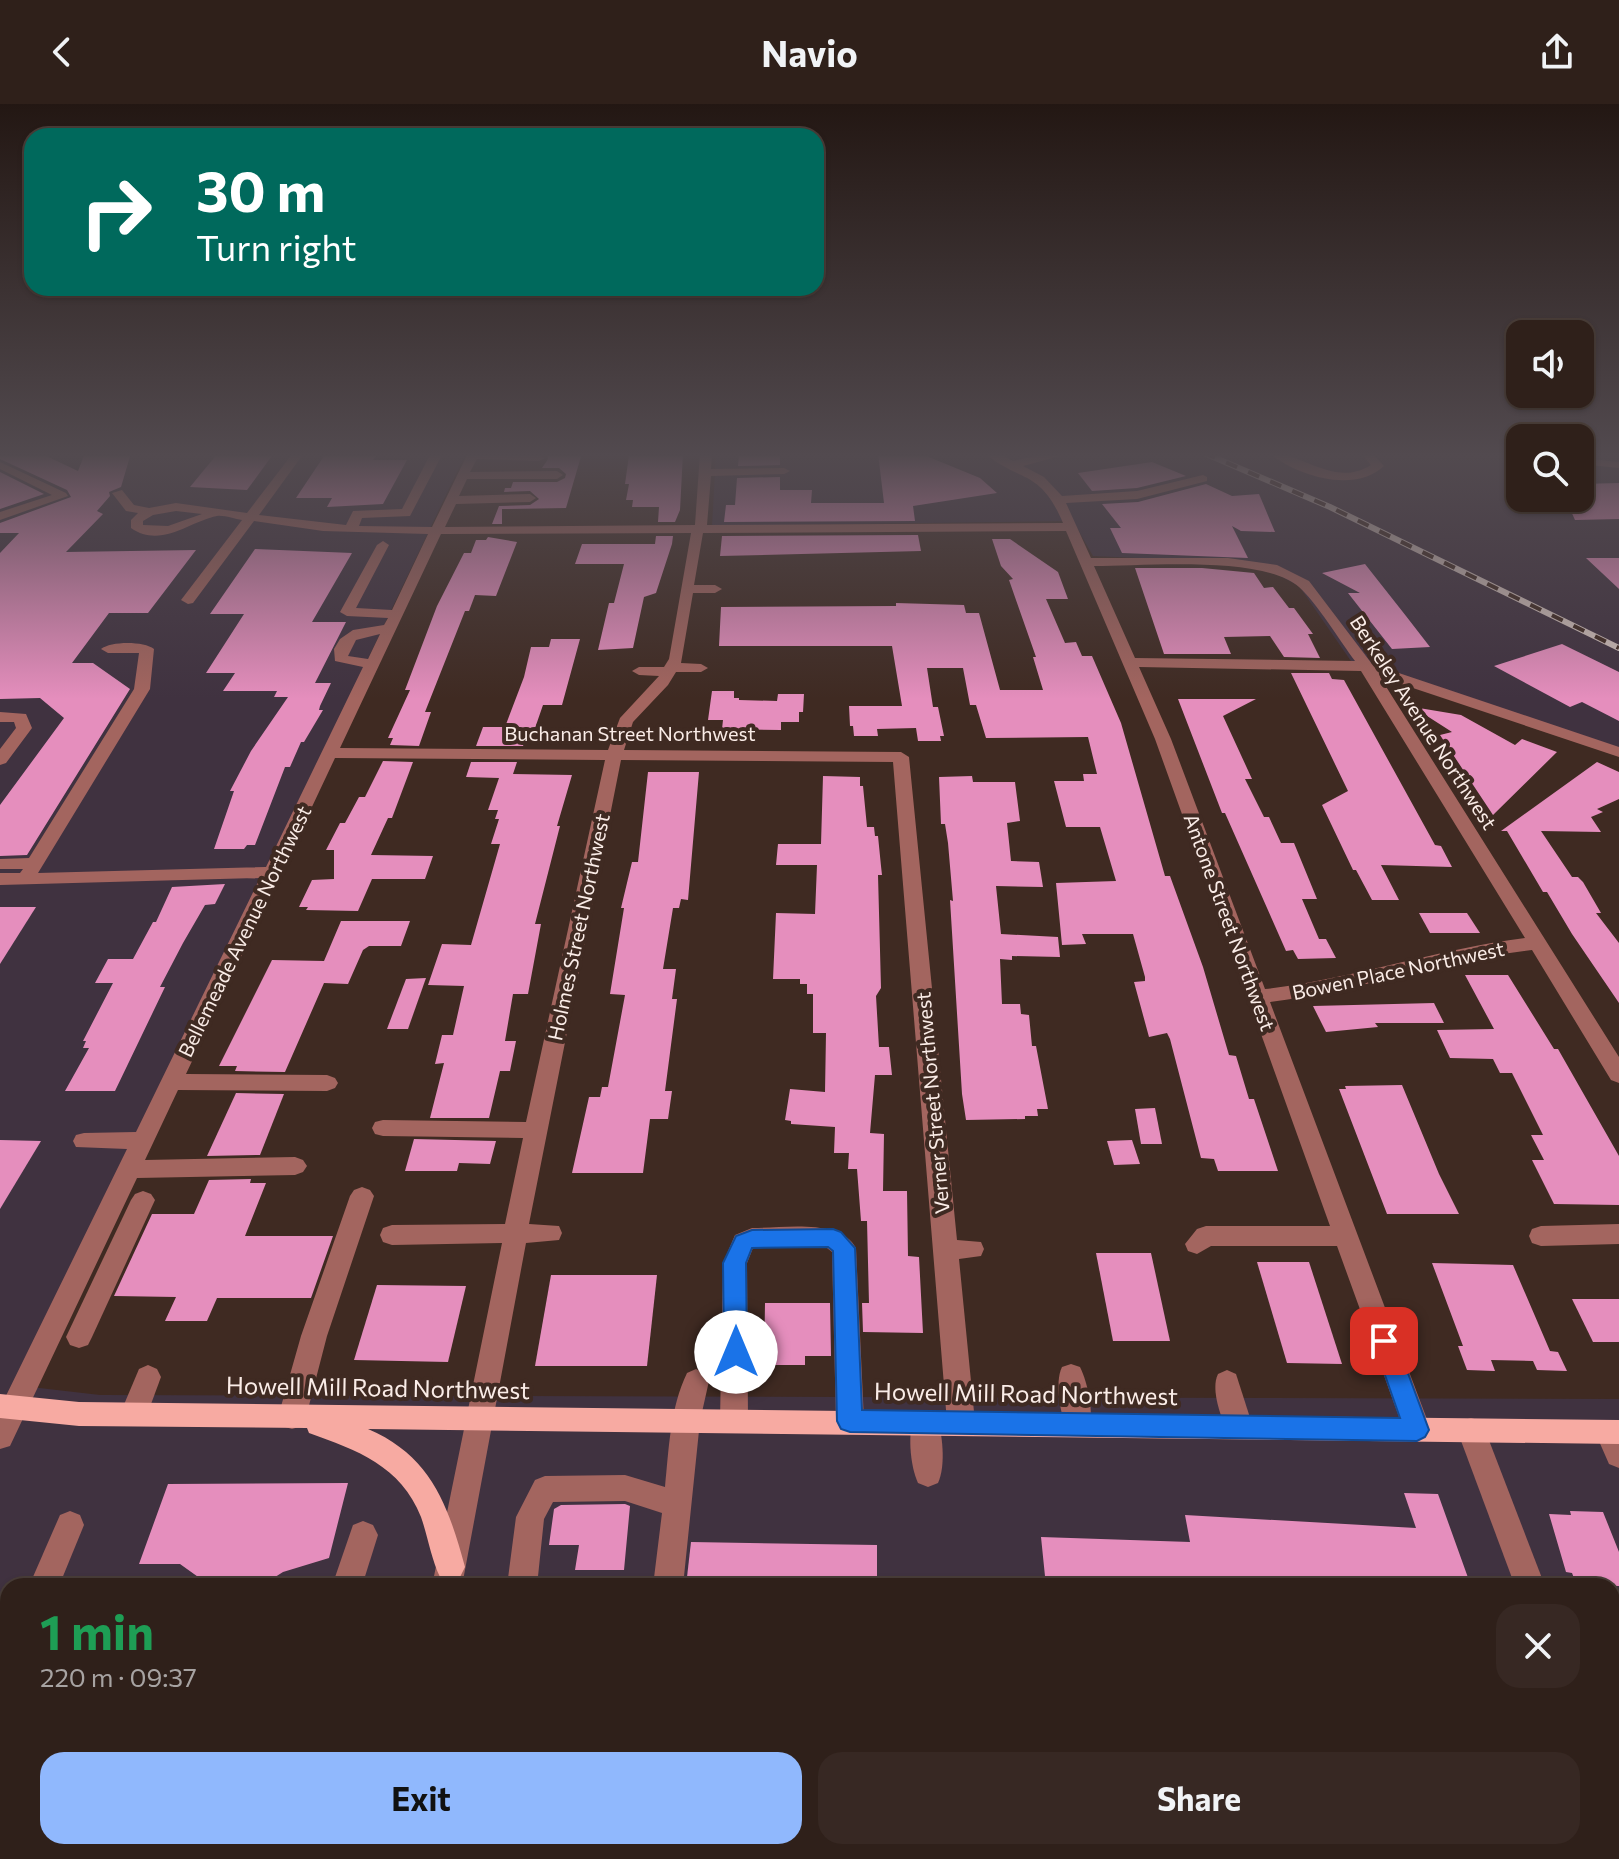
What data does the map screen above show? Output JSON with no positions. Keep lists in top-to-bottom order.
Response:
{
  "streets": {
    "main road": ["Howell Mill Road Northwest"],
    "street": [
      "Berkeley Avenue Northwest",
      "Buchanan Street Northwest",
      "Antone Street Northwest",
      "Holmes Street Northwest",
      "Bellemeade Avenue Northwest",
      "Bowen Place Northwest",
      "Verner Street Northwest"
    ]
  },
  "crossings": [
    ["Berkeley Avenue Northwest", "Antone Street Northwest"],
    ["Berkeley Avenue Northwest", "Bowen Place Northwest"],
    ["Buchanan Street Northwest", "Holmes Street Northwest"],
    ["Buchanan Street Northwest", "Bellemeade Avenue Northwest"],
    ["Buchanan Street Northwest", "Verner Street Northwest"],
    ["Antone Street Northwest", "Bowen Place Northwest"],
    ["Antone Street Northwest", "Howell Mill Road Northwest"],
    ["Holmes Street Northwest", "Howell Mill Road Northwest"],
    ["Bellemeade Avenue Northwest", "Howell Mill Road Northwest"],
    ["Verner Street Northwest", "Howell Mill Road Northwest"]
  ],
  "page": {
    "header": "Navio",
    "turn": ["30 m", "Turn right"],
    "heading": ["1 min", "220 m · 09:37"],
    "buttons": ["Exit", "Share"]
  }
}
